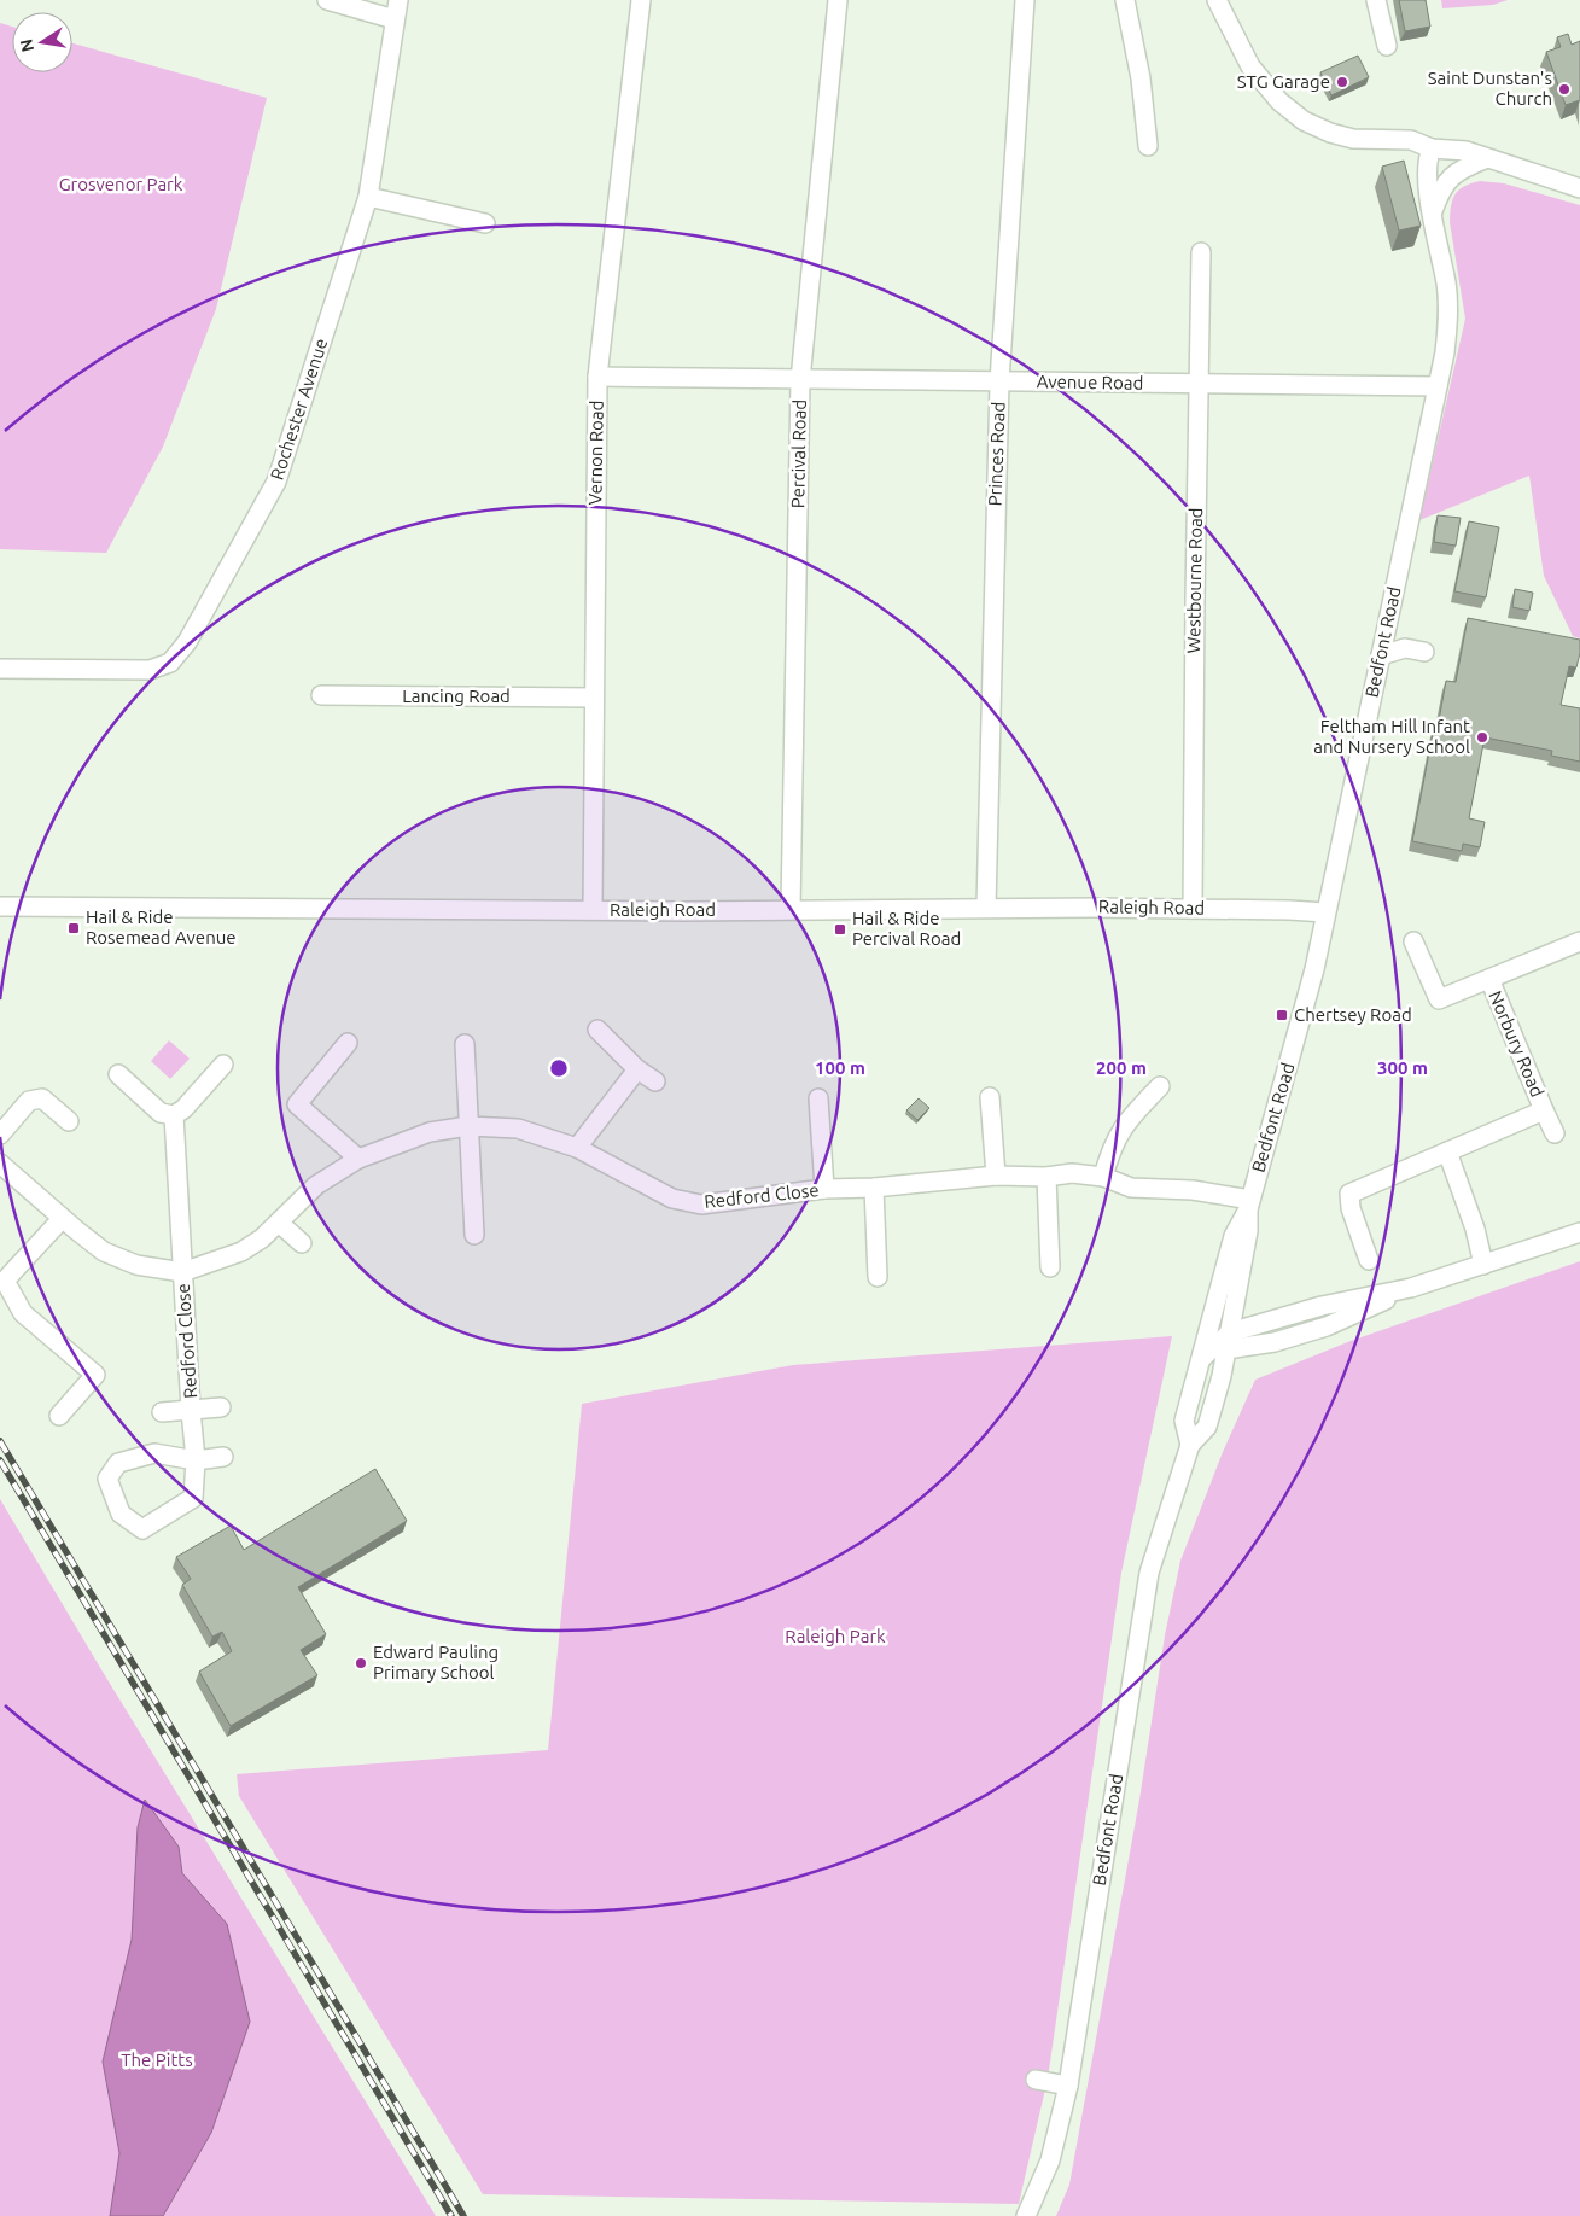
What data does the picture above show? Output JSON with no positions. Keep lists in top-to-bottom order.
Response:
{
  "streets": {
    "street": [
      "Avenue Road",
      "Rochester Avenue",
      "Vernon Road",
      "Percival Road",
      "Princes Road",
      "Westbourne Road",
      "Bedfont Road",
      "Lancing Road",
      "Raleigh Road",
      "Norbury Road",
      "Redford Close"
    ]
  },
  "crossings": [
    ["Avenue Road", "Vernon Road"],
    ["Avenue Road", "Percival Road"],
    ["Avenue Road", "Princes Road"],
    ["Avenue Road", "Westbourne Road"],
    ["Avenue Road", "Bedfont Road"],
    ["Vernon Road", "Lancing Road"],
    ["Vernon Road", "Raleigh Road"],
    ["Percival Road", "Raleigh Road"],
    ["Princes Road", "Raleigh Road"],
    ["Westbourne Road", "Raleigh Road"],
    ["Bedfont Road", "Raleigh Road"],
    ["Bedfont Road", "Redford Close"]
  ],
  "parks": ["Grosvenor Park", "Raleigh Park", "The Pitts"],
  "places": {
    "other": [
      "STG Garage",
      "Saint Dunstan's Church",
      "Feltham Hill Infant and Nursery School",
      "Edward Pauling Primary School"
    ],
    "transit": ["Hail & Ride Rosemead Avenue", "Hail & Ride Percival Road", "Chertsey Road"]
  },
  "north": "left",
  "rings": ["100 m", "200 m", "300 m"]
}
